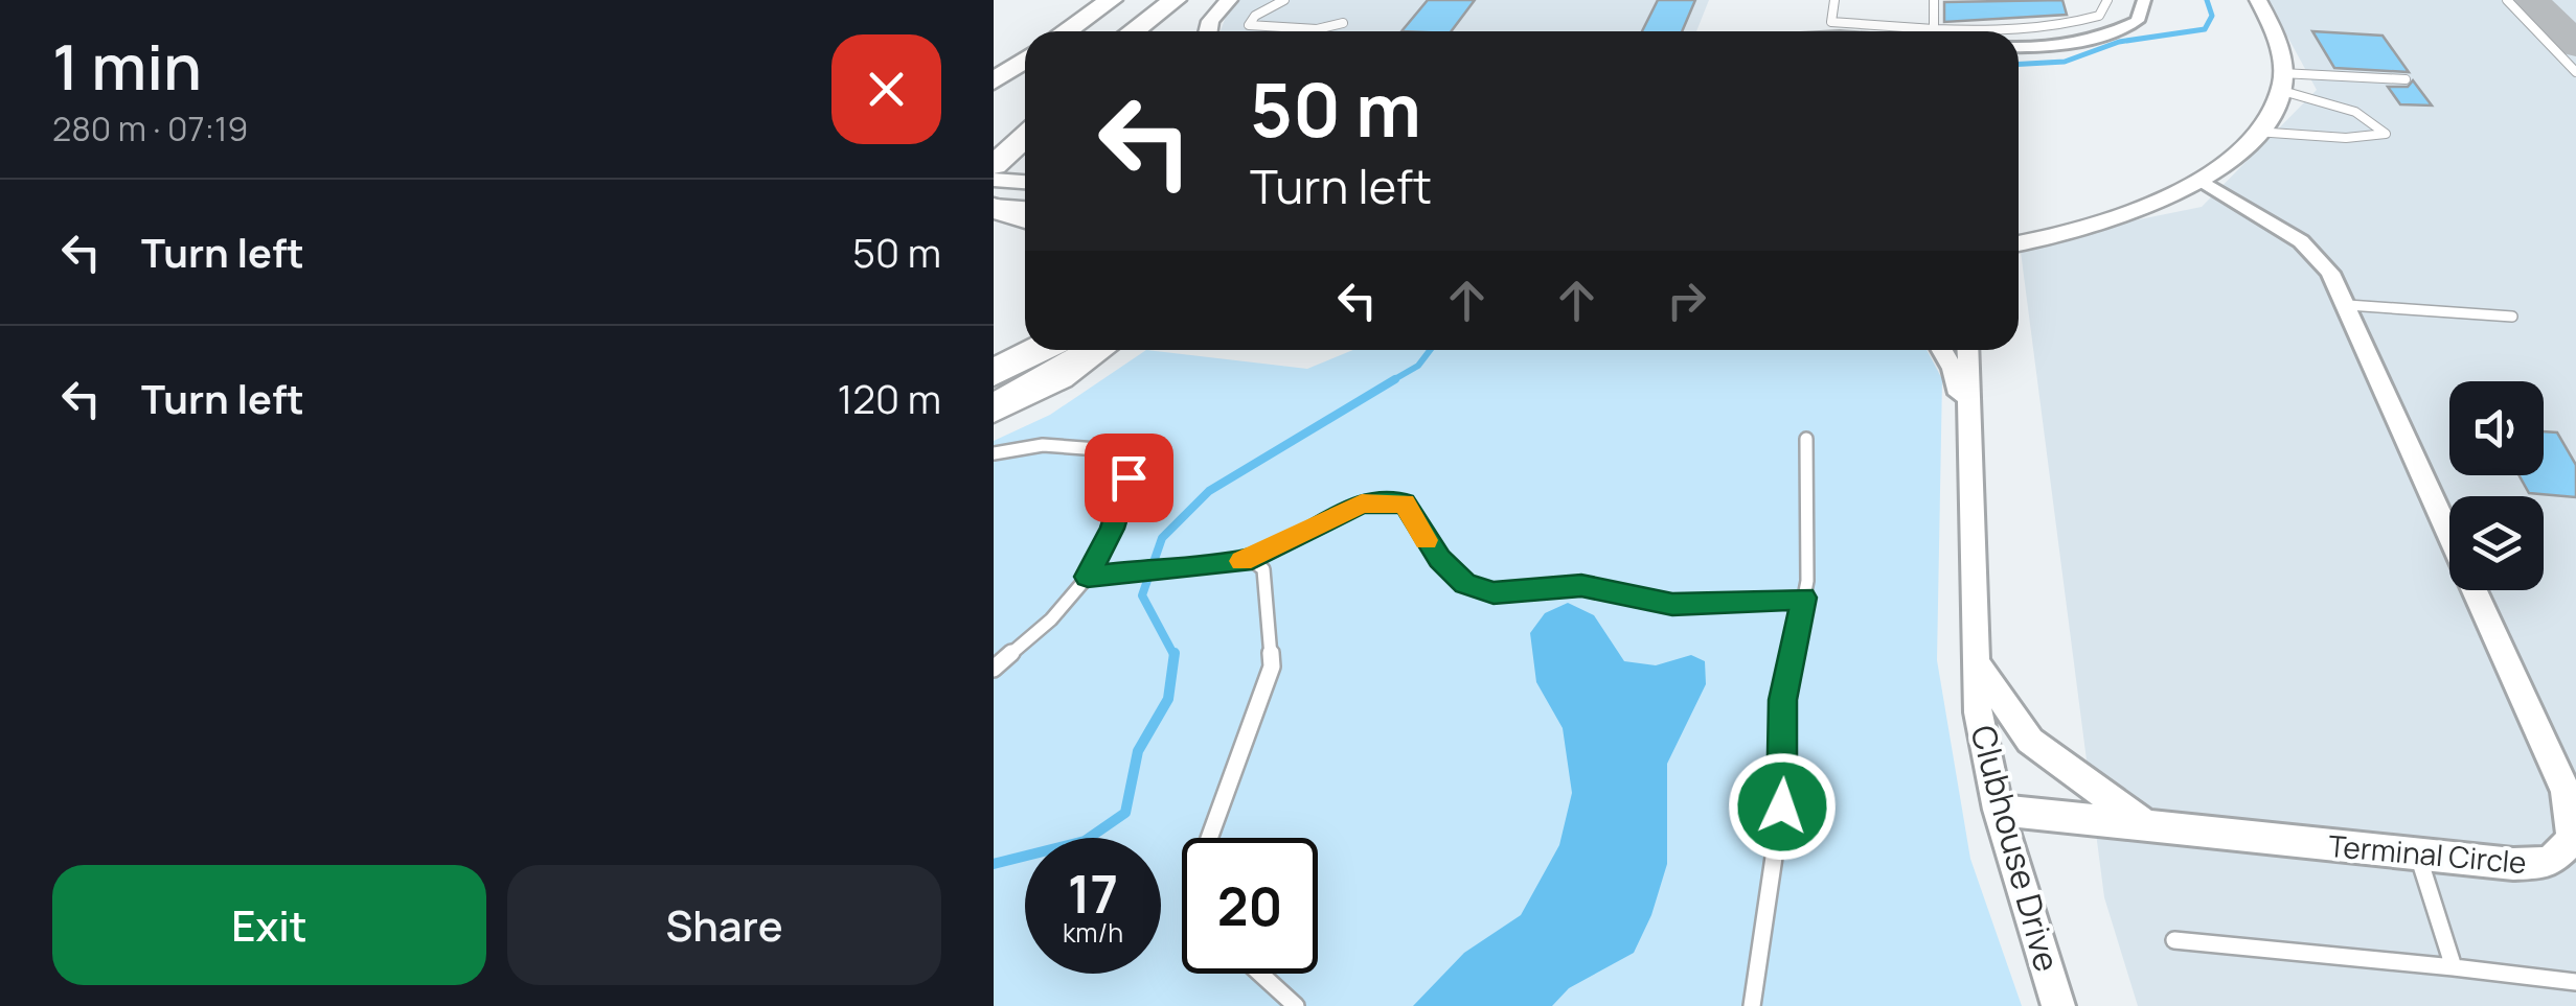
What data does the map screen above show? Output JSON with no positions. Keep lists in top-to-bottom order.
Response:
{
  "streets": {
    "street": ["Clubhouse Drive", "Terminal Circle"]
  },
  "crossings": [
    ["Clubhouse Drive", "Terminal Circle"]
  ],
  "page": {
    "heading": ["1 min", "280 m · 07:19"],
    "turn": ["50 m", "Turn left"],
    "list": [
      {
        "name": "Turn left",
        "value": "50 m"
      },
      {
        "name": "Turn left",
        "value": "120 m"
      }
    ],
    "speed": "17 km/h",
    "limit": "20",
    "buttons": ["Exit", "Share"]
  }
}
